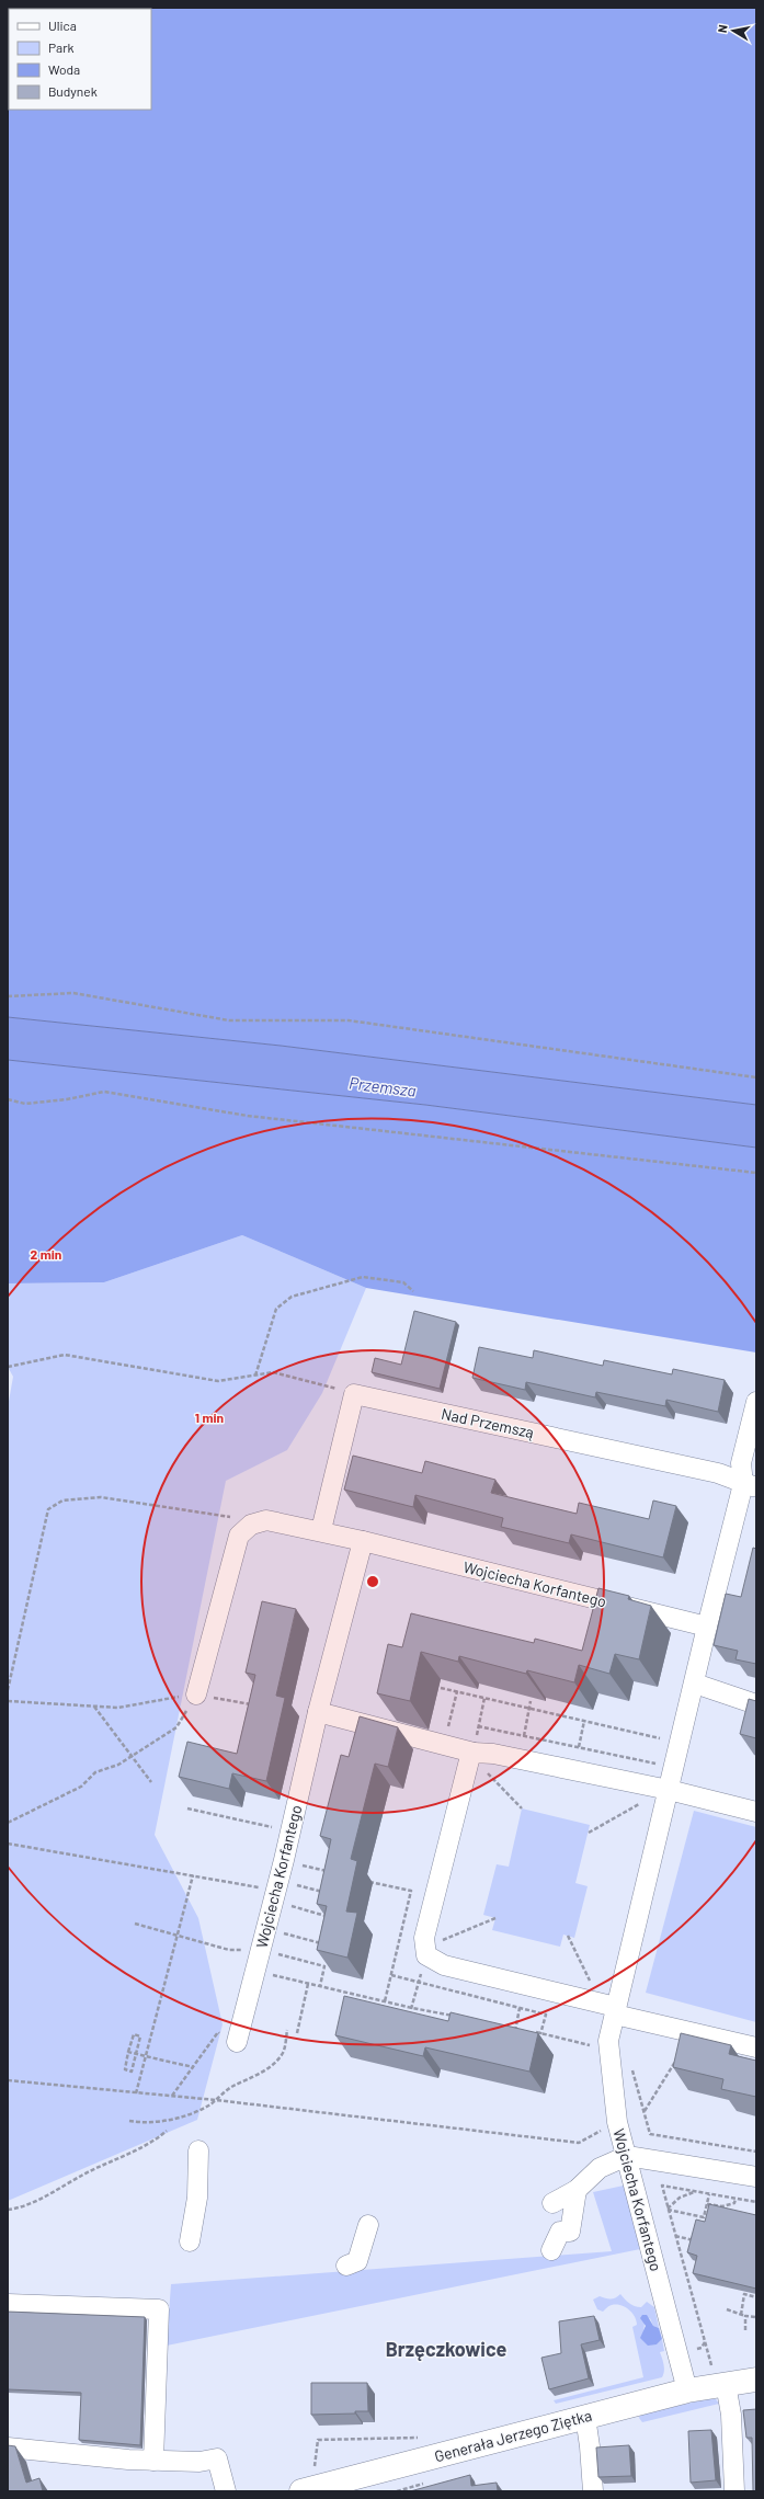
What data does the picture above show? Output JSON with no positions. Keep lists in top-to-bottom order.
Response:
{
  "streets": {
    "main road": ["Generała Jerzego Ziętka"],
    "street": ["Nad Przemszą", "Wojciecha Korfantego"]
  },
  "crossings": [
    ["Nad Przemszą", "Wojciecha Korfantego"],
    ["Wojciecha Korfantego", "Generała Jerzego Ziętka"]
  ],
  "districts": ["Brzęczkowice"],
  "water": ["Przemsza"],
  "legend": [
    "Ulica",
    "Park",
    "Woda",
    "Budynek"
  ],
  "north": "left",
  "rings": ["2 min", "1 min"]
}
